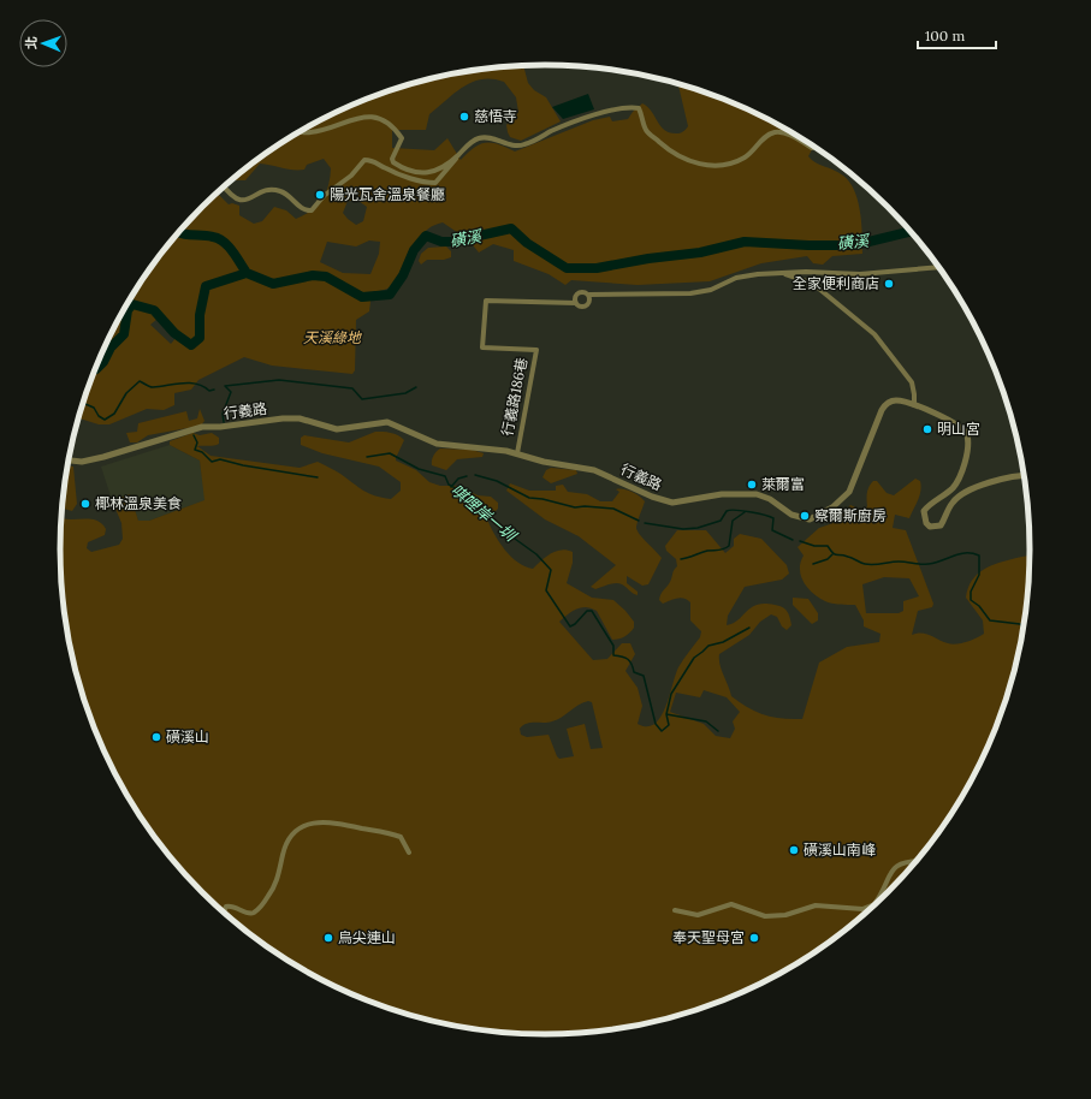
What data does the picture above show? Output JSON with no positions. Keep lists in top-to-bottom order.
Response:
{
  "streets": {
    "street": ["行義路186巷", "行義路"]
  },
  "crossings": [
    ["行義路186巷", "行義路"]
  ],
  "water": ["磺溪", "唭哩岸一圳"],
  "parks": ["天溪綠地"],
  "places": [
    "慈悟寺",
    "陽光瓦舍溫泉餐廳",
    "全家便利商店",
    "明山宮",
    "萊爾富",
    "椰林溫泉美食",
    "察爾斯廚房",
    "磺溪山",
    "磺溪山南峰",
    "烏尖連山",
    "奉天聖母宮"
  ],
  "scale_bar": "100 m",
  "north": "left"
}
